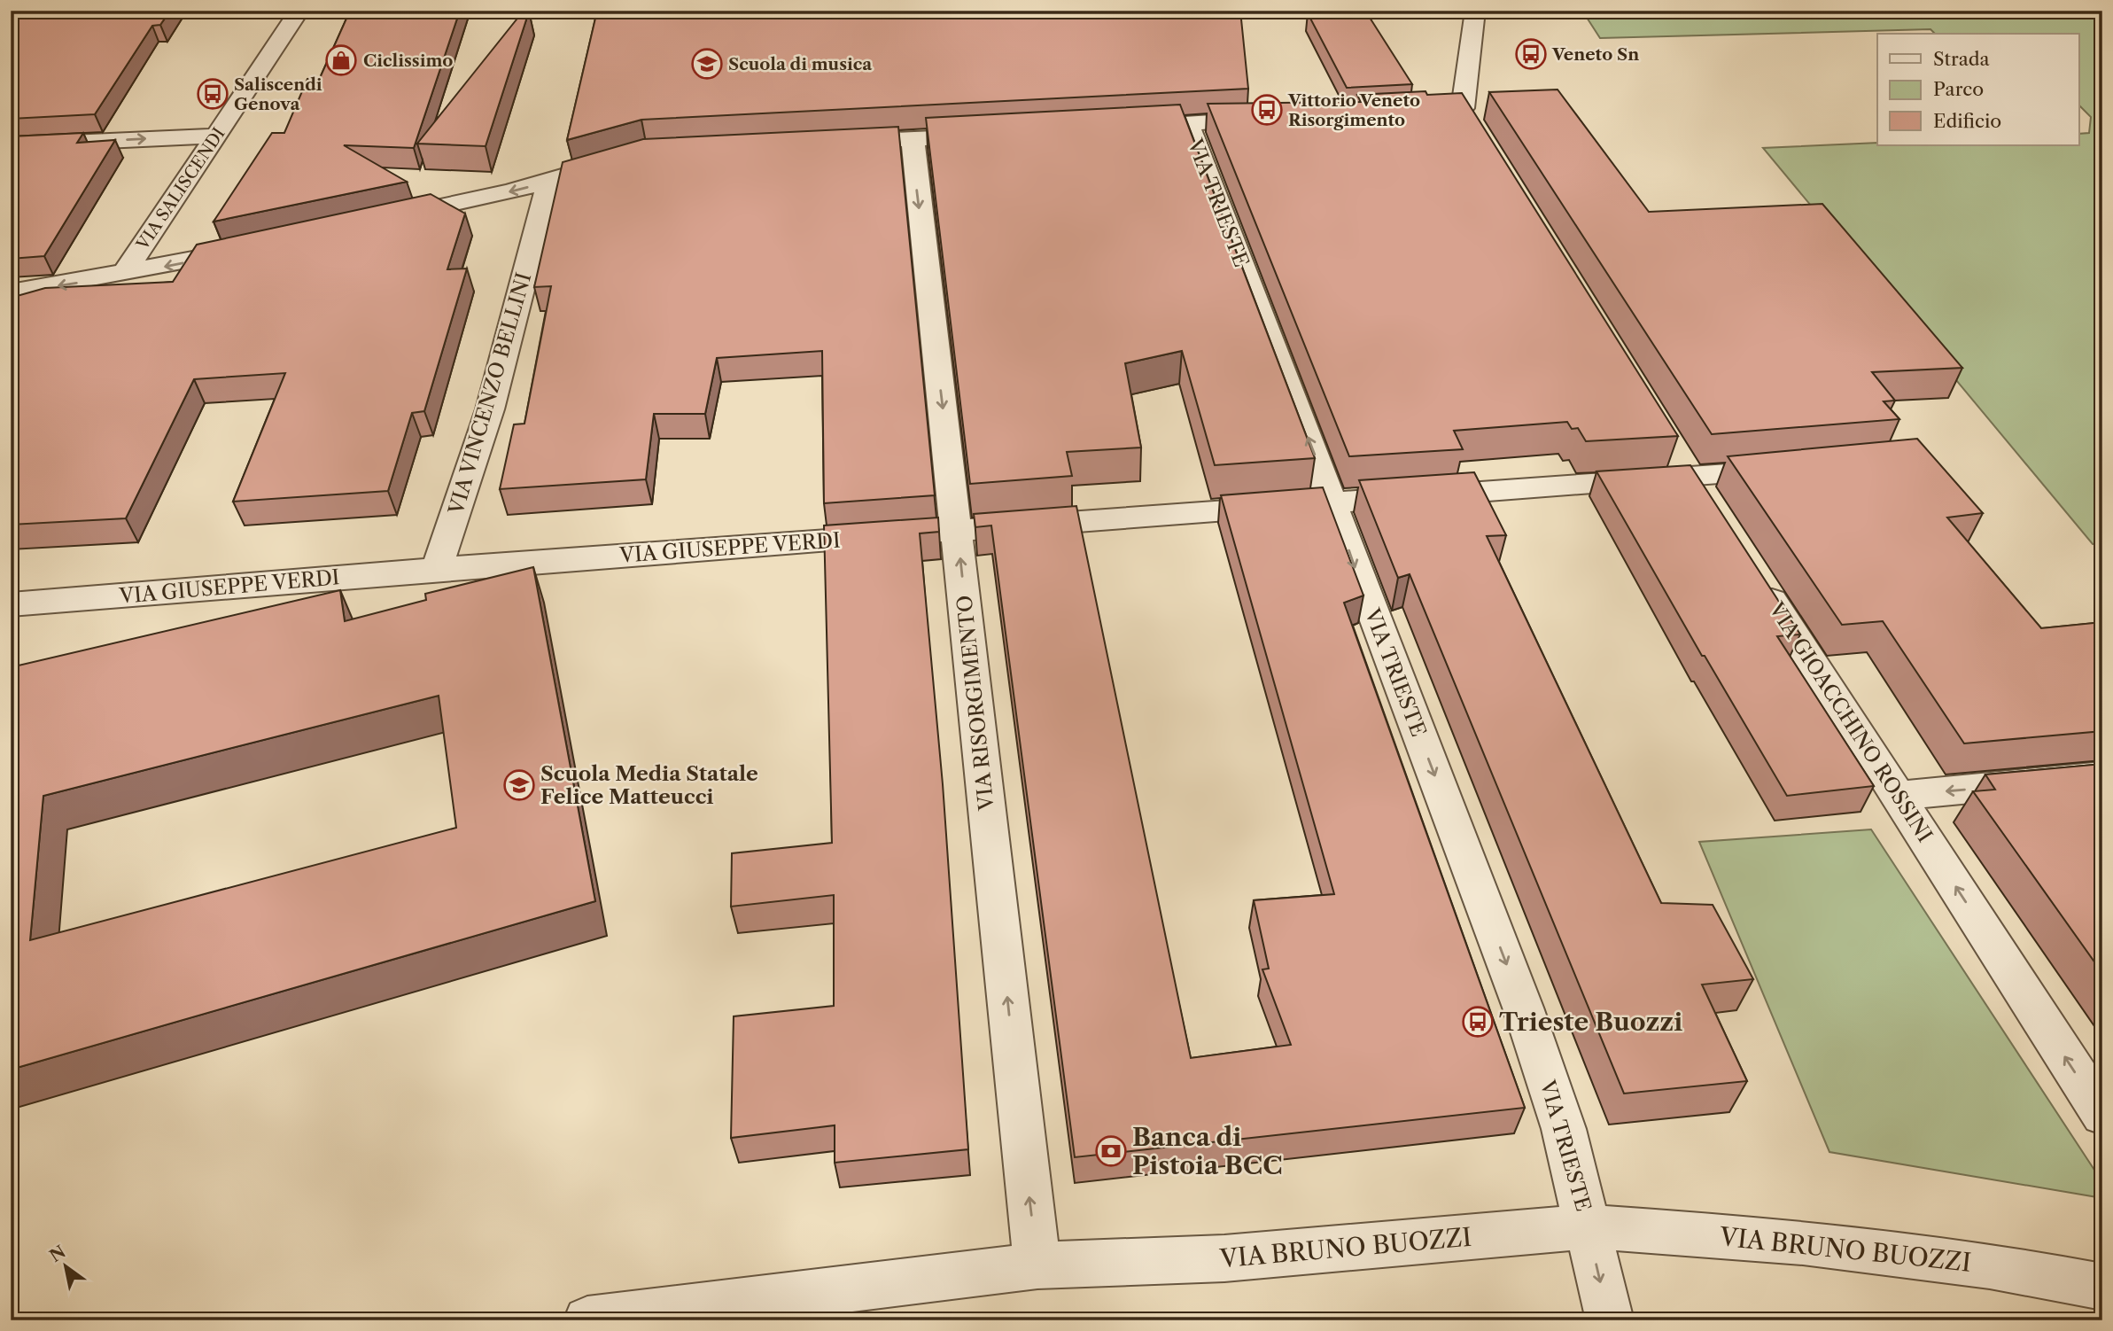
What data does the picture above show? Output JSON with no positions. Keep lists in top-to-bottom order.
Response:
{
  "streets": {
    "street": [
      "VIA SALISCENDI",
      "VIA TRIESTE",
      "VIA VINCENZO BELLINI",
      "VIA GIUSEPPE VERDI",
      "VIA RISORGIMENTO",
      "VIA GIOACCHINO ROSSINI",
      "VIA BRUNO BUOZZI"
    ]
  },
  "crossings": [
    ["VIA TRIESTE", "VIA GIUSEPPE VERDI"],
    ["VIA TRIESTE", "VIA BRUNO BUOZZI"],
    ["VIA VINCENZO BELLINI", "VIA GIUSEPPE VERDI"],
    ["VIA GIUSEPPE VERDI", "VIA RISORGIMENTO"],
    ["VIA RISORGIMENTO", "VIA BRUNO BUOZZI"]
  ],
  "one_way": ["VIA GIOACCHINO ROSSINI"],
  "places": {
    "bus stop": [
      "Veneto Sn",
      "Saliscendi Genova",
      "Vittorio Veneto Risorgimento",
      "Trieste Buozzi"
    ],
    "shop": ["Ciclissimo"],
    "school or university": ["Scuola di musica", "Scuola Media Statale Felice Matteucci"],
    "bank": ["Banca di Pistoia BCC"]
  },
  "legend": ["Strada", "Parco", "Edificio"],
  "north": "top left"
}
